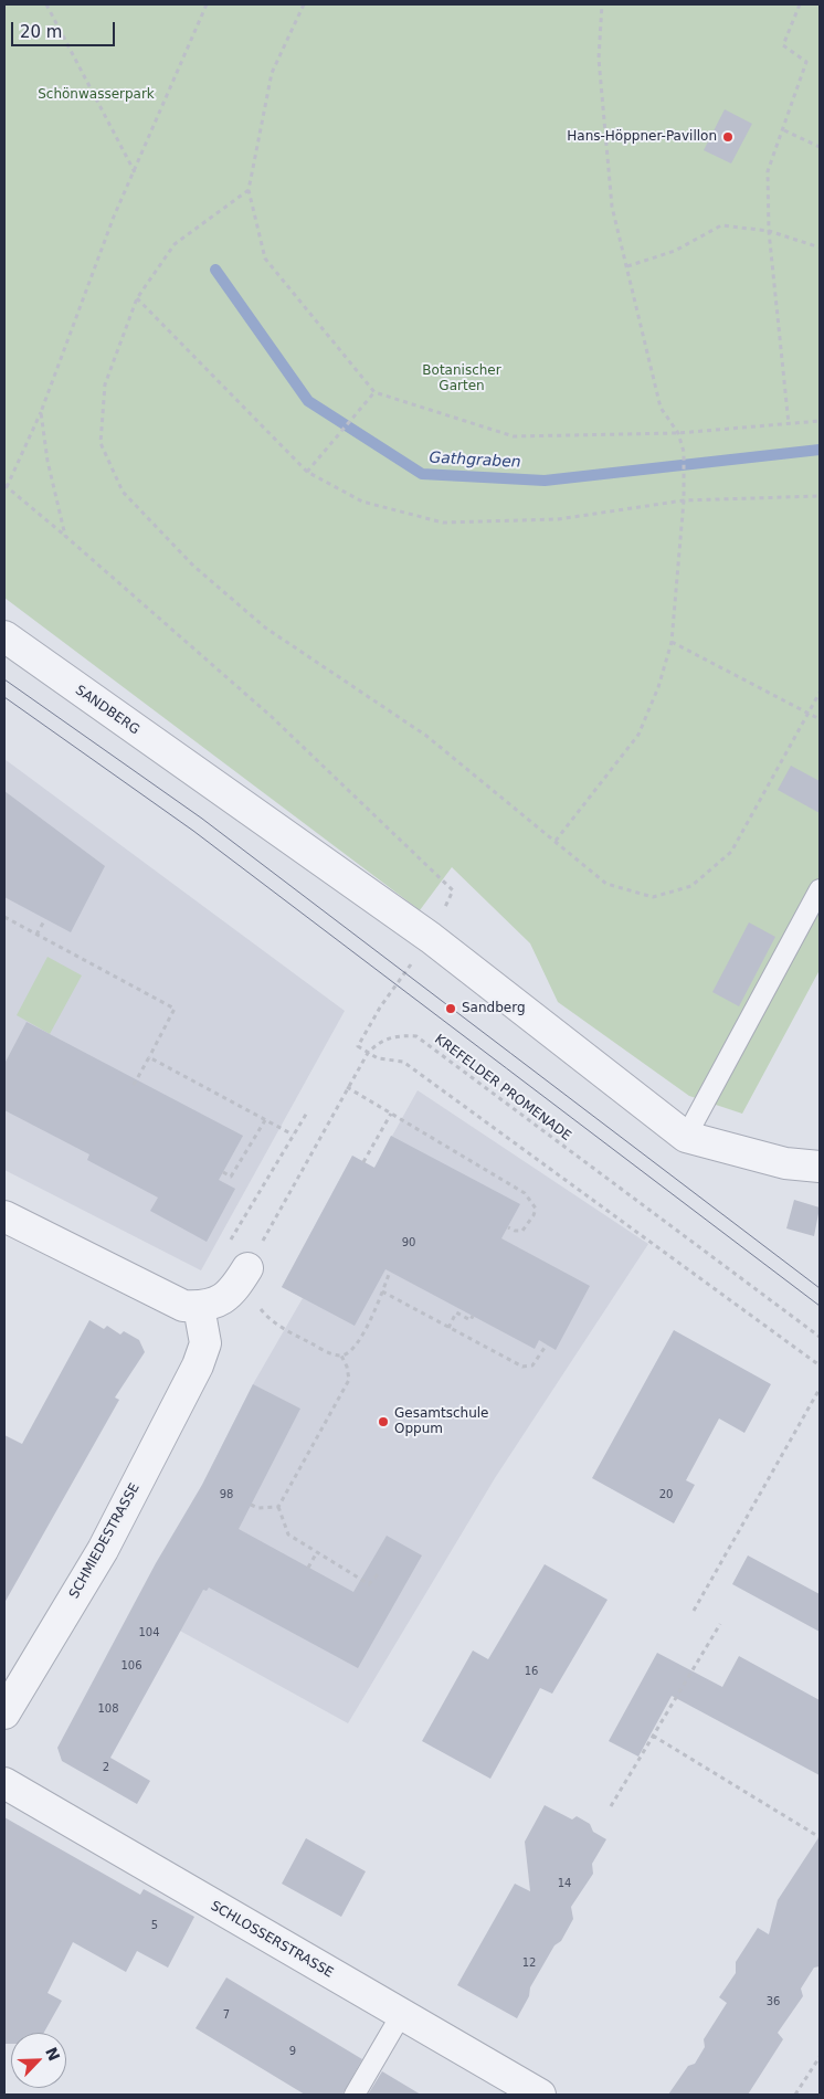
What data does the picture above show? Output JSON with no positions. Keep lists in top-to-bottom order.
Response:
{
  "streets": {
    "street": ["SANDBERG", "SCHMIEDESTRASSE", "SCHLOSSERSTRASSE"],
    "path": ["KREFELDER PROMENADE"]
  },
  "water": ["Gathgraben"],
  "parks": ["Schönwasserpark", "Botanischer Garten"],
  "places": ["Hans-Höppner-Pavillon", "Sandberg", "Gesamtschule Oppum"],
  "house_numbers": [
    "90",
    "98",
    "20",
    "104",
    "106",
    "16",
    "108",
    "2",
    "14",
    "5",
    "12",
    "36",
    "7",
    "9"
  ],
  "scale_bar": "20 m",
  "north": "top right"
}
